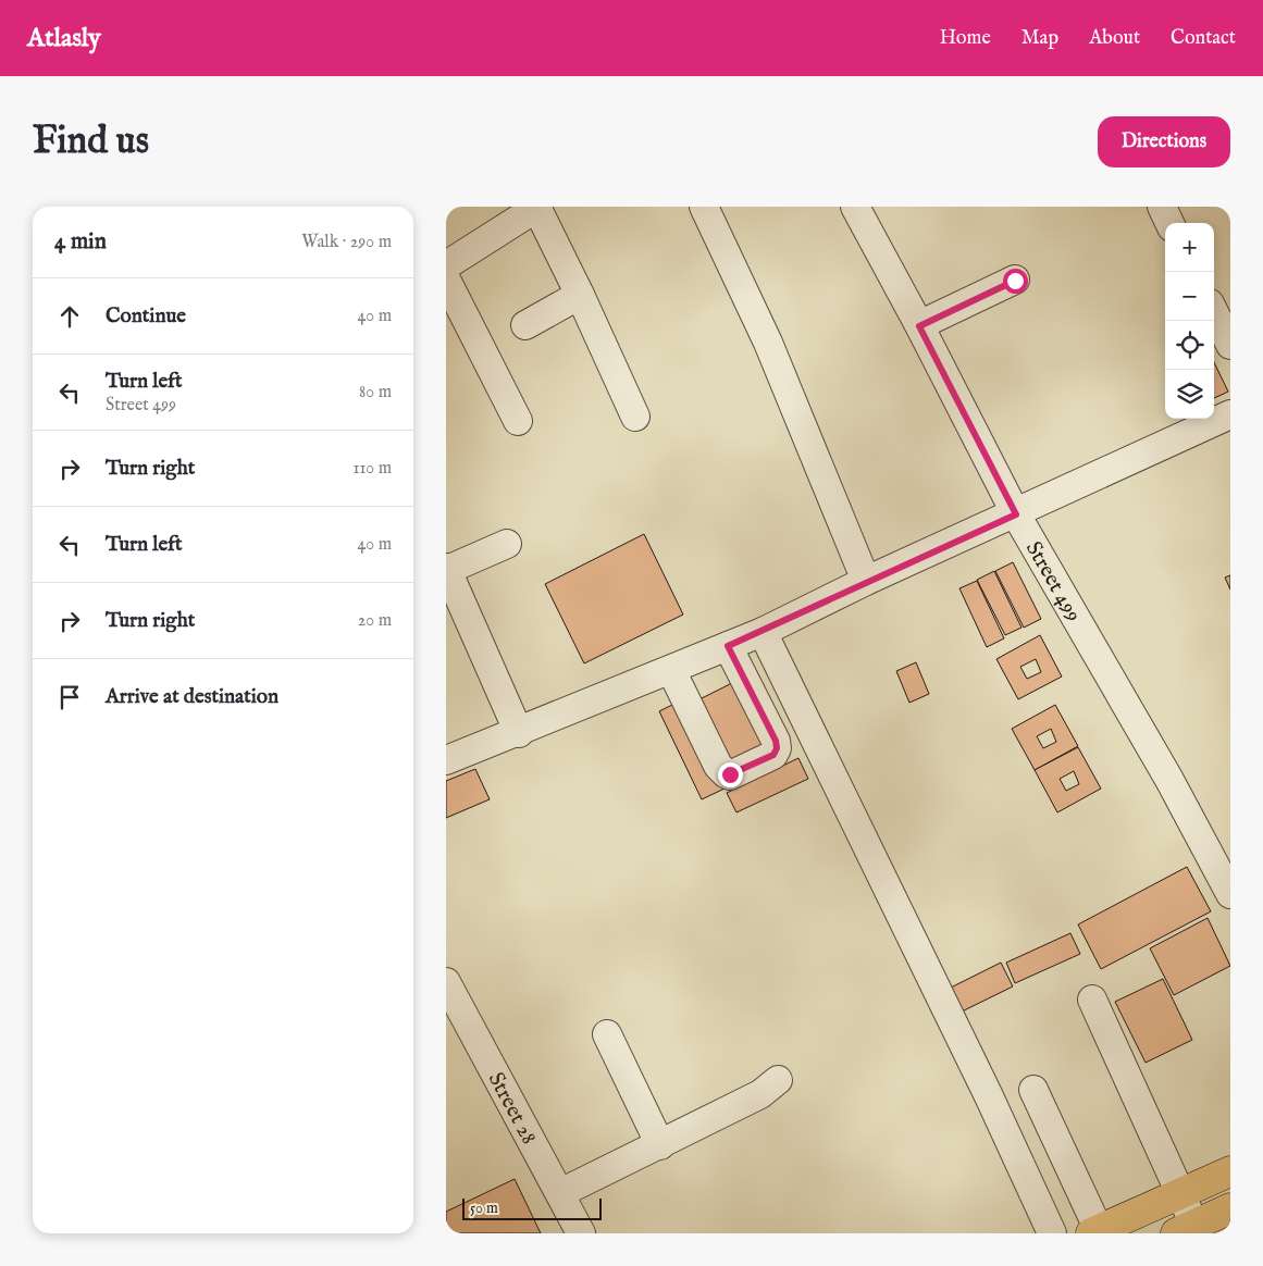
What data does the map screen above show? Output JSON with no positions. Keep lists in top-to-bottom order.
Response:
{
  "streets": {
    "street": ["Street 499", "Street 28"]
  },
  "scale_bar": "50 m",
  "page": {
    "header": "Atlasly",
    "nav": [
      "Home",
      "Map",
      "About",
      "Contact"
    ],
    "buttons": "Directions",
    "title": "Find us",
    "heading": ["4 min", "Walk · 290 m"],
    "map_buttons": ["+", "−"],
    "list": [
      ["Continue", "40 m"],
      ["Turn left", "Street 499", "80 m"],
      ["Turn right", "110 m"],
      ["Turn left", "40 m"],
      ["Turn right", "20 m"],
      "Arrive at destination"
    ],
    "scale": "50 m"
  }
}
